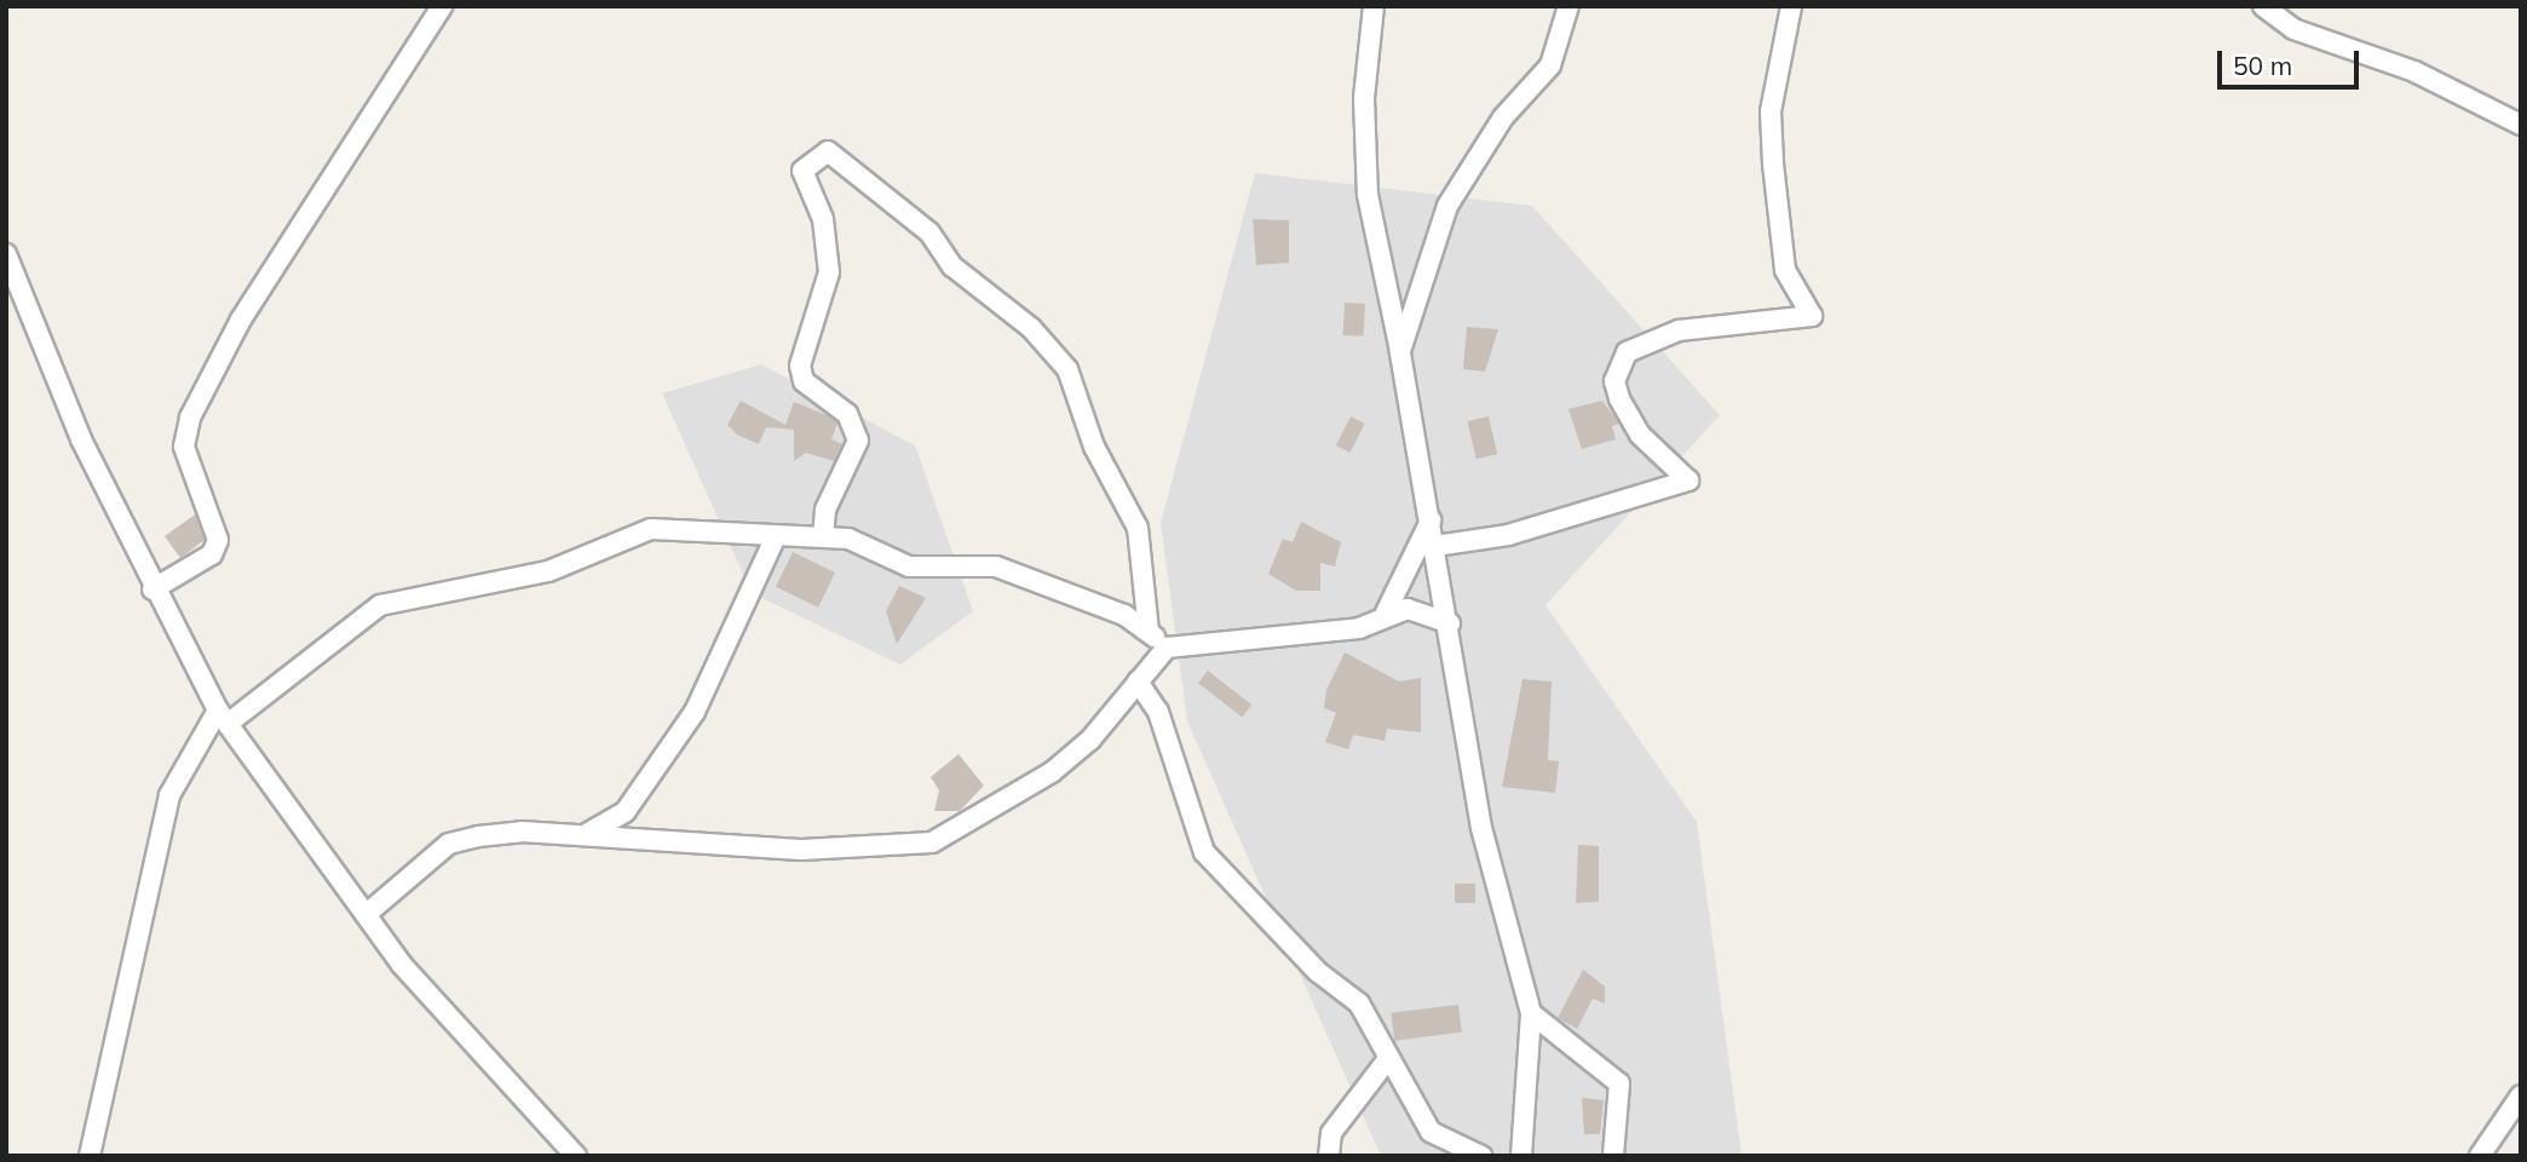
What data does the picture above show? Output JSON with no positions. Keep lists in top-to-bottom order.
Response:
{
  "scale_bar": "50 m"
}
